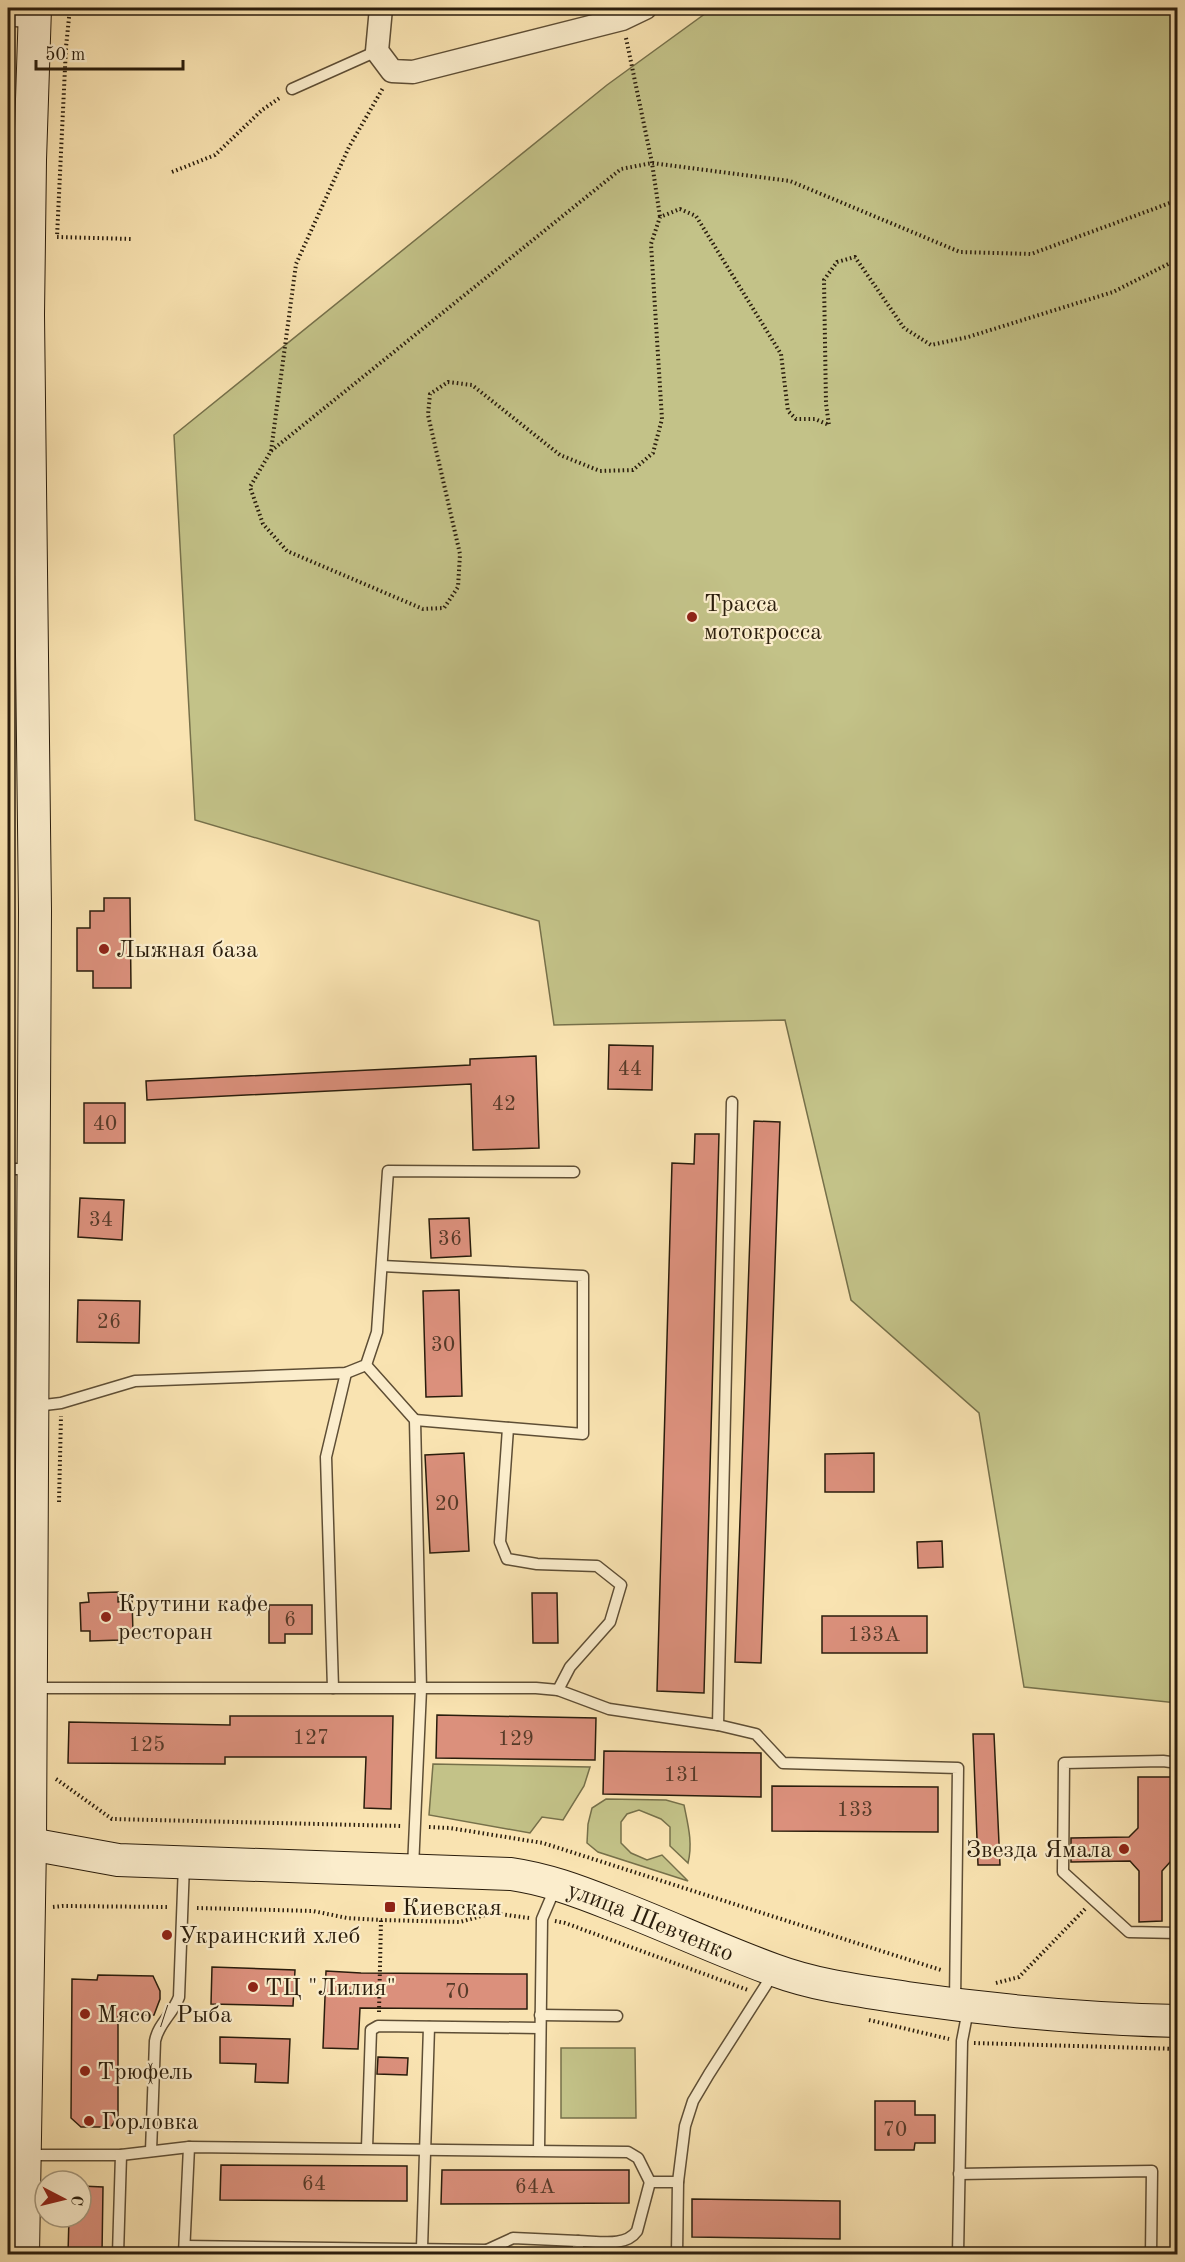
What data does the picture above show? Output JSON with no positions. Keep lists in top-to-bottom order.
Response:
{
  "streets": {
    "street": ["улица Шевченко"]
  },
  "places": {
    "other": [
      "Трасса мотокросса",
      "Лыжная база",
      "Крутини кафе ресторан",
      "Звезда Ямала",
      "Украинский хлеб",
      "ТЦ \"Лилия\"",
      "Мясо / Рыба",
      "Трюфель",
      "Горловка"
    ],
    "transit": ["Киевская"]
  },
  "house_numbers": [
    "44",
    "42",
    "40",
    "34",
    "36",
    "26",
    "30",
    "20",
    "6",
    "133А",
    "127",
    "129",
    "125",
    "131",
    "133",
    "70",
    "70",
    "64",
    "64А"
  ],
  "scale_bar": "50 m",
  "north": "right"
}
